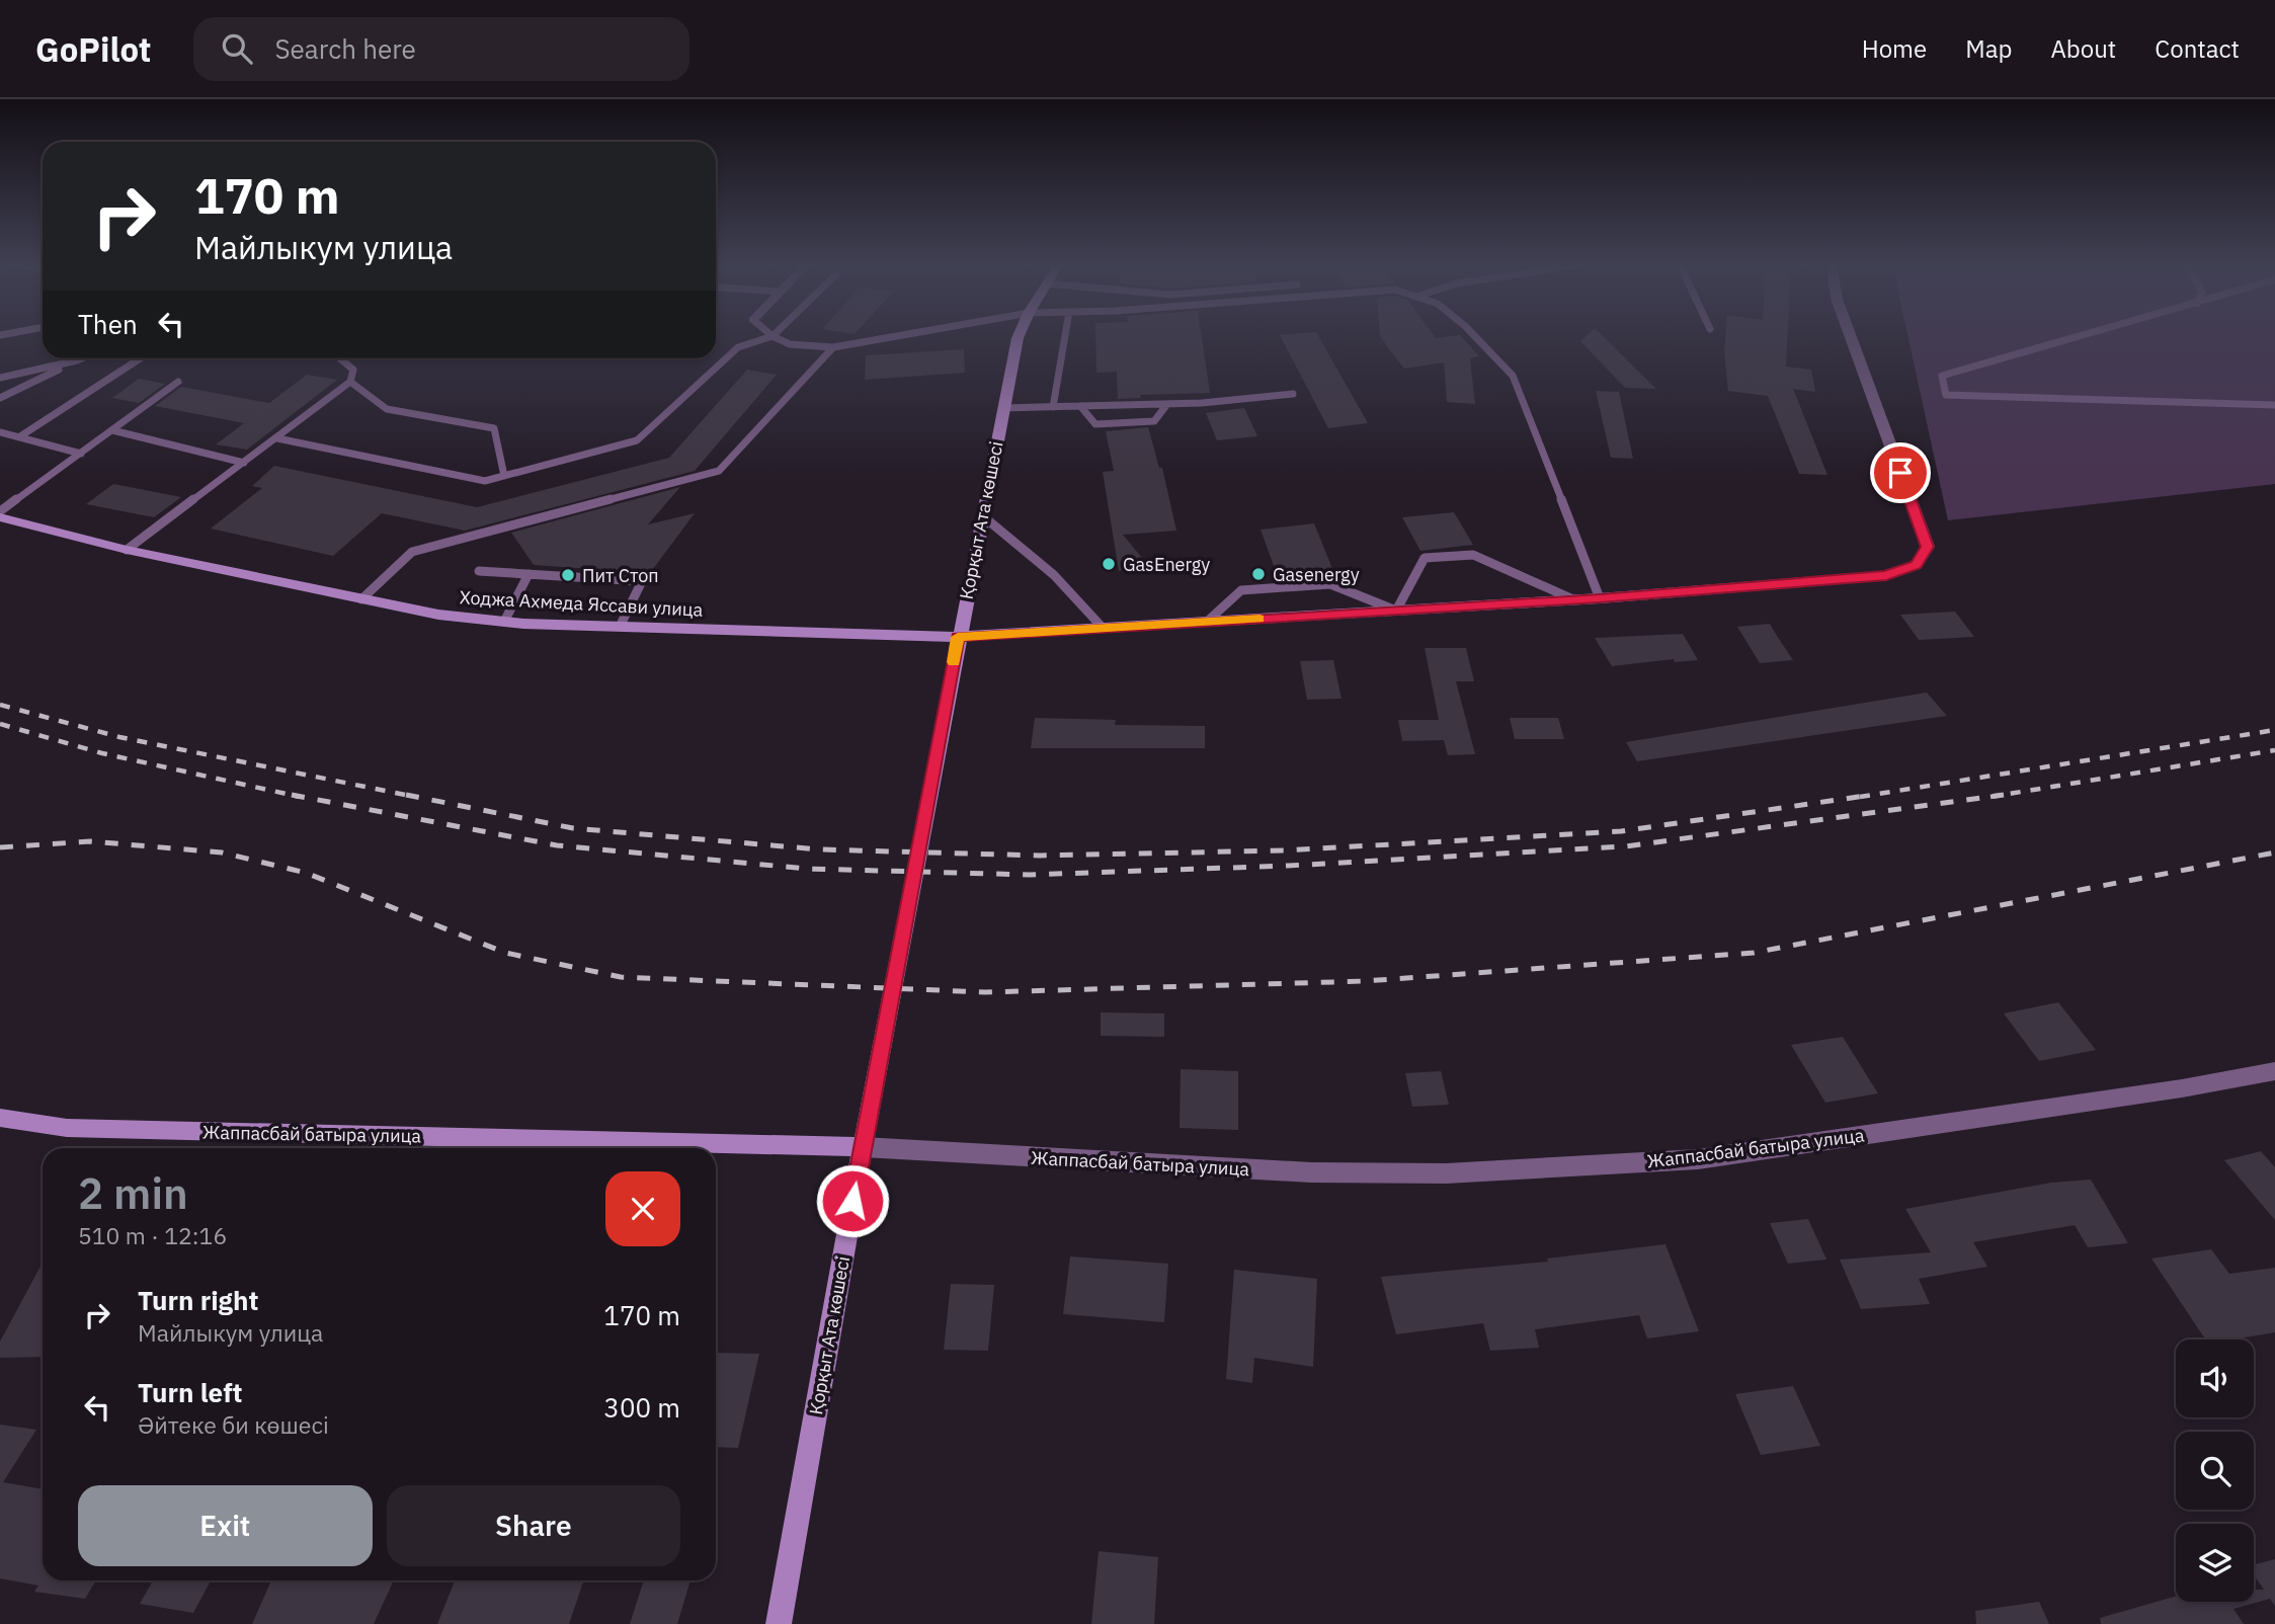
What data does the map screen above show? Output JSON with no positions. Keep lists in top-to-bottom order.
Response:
{
  "streets": {
    "main road": ["Қорқыт Ата көшесі", "Ходжа Ахмеда Яссави улица", "Жаппасбай батыра улица"]
  },
  "crossings": [
    ["Қорқыт Ата көшесі", "Ходжа Ахмеда Яссави улица"],
    ["Қорқыт Ата көшесі", "Жаппасбай батыра улица"]
  ],
  "places": ["GasEnergy", "Gasenergy", "Пит Стоп"],
  "page": {
    "header": "GoPilot",
    "search": "Search here",
    "nav": [
      "Home",
      "Map",
      "About",
      "Contact"
    ],
    "turn": ["170 m", "Майлыкум улица"],
    "then": "Then",
    "heading": ["2 min", "510 m · 12:16"],
    "list": [
      {
        "name": "Turn right",
        "note": "Майлыкум улица",
        "value": "170 m"
      },
      {
        "name": "Turn left",
        "note": "Әйтеке би көшесі",
        "value": "300 m"
      }
    ],
    "buttons": ["Exit", "Share"]
  }
}
